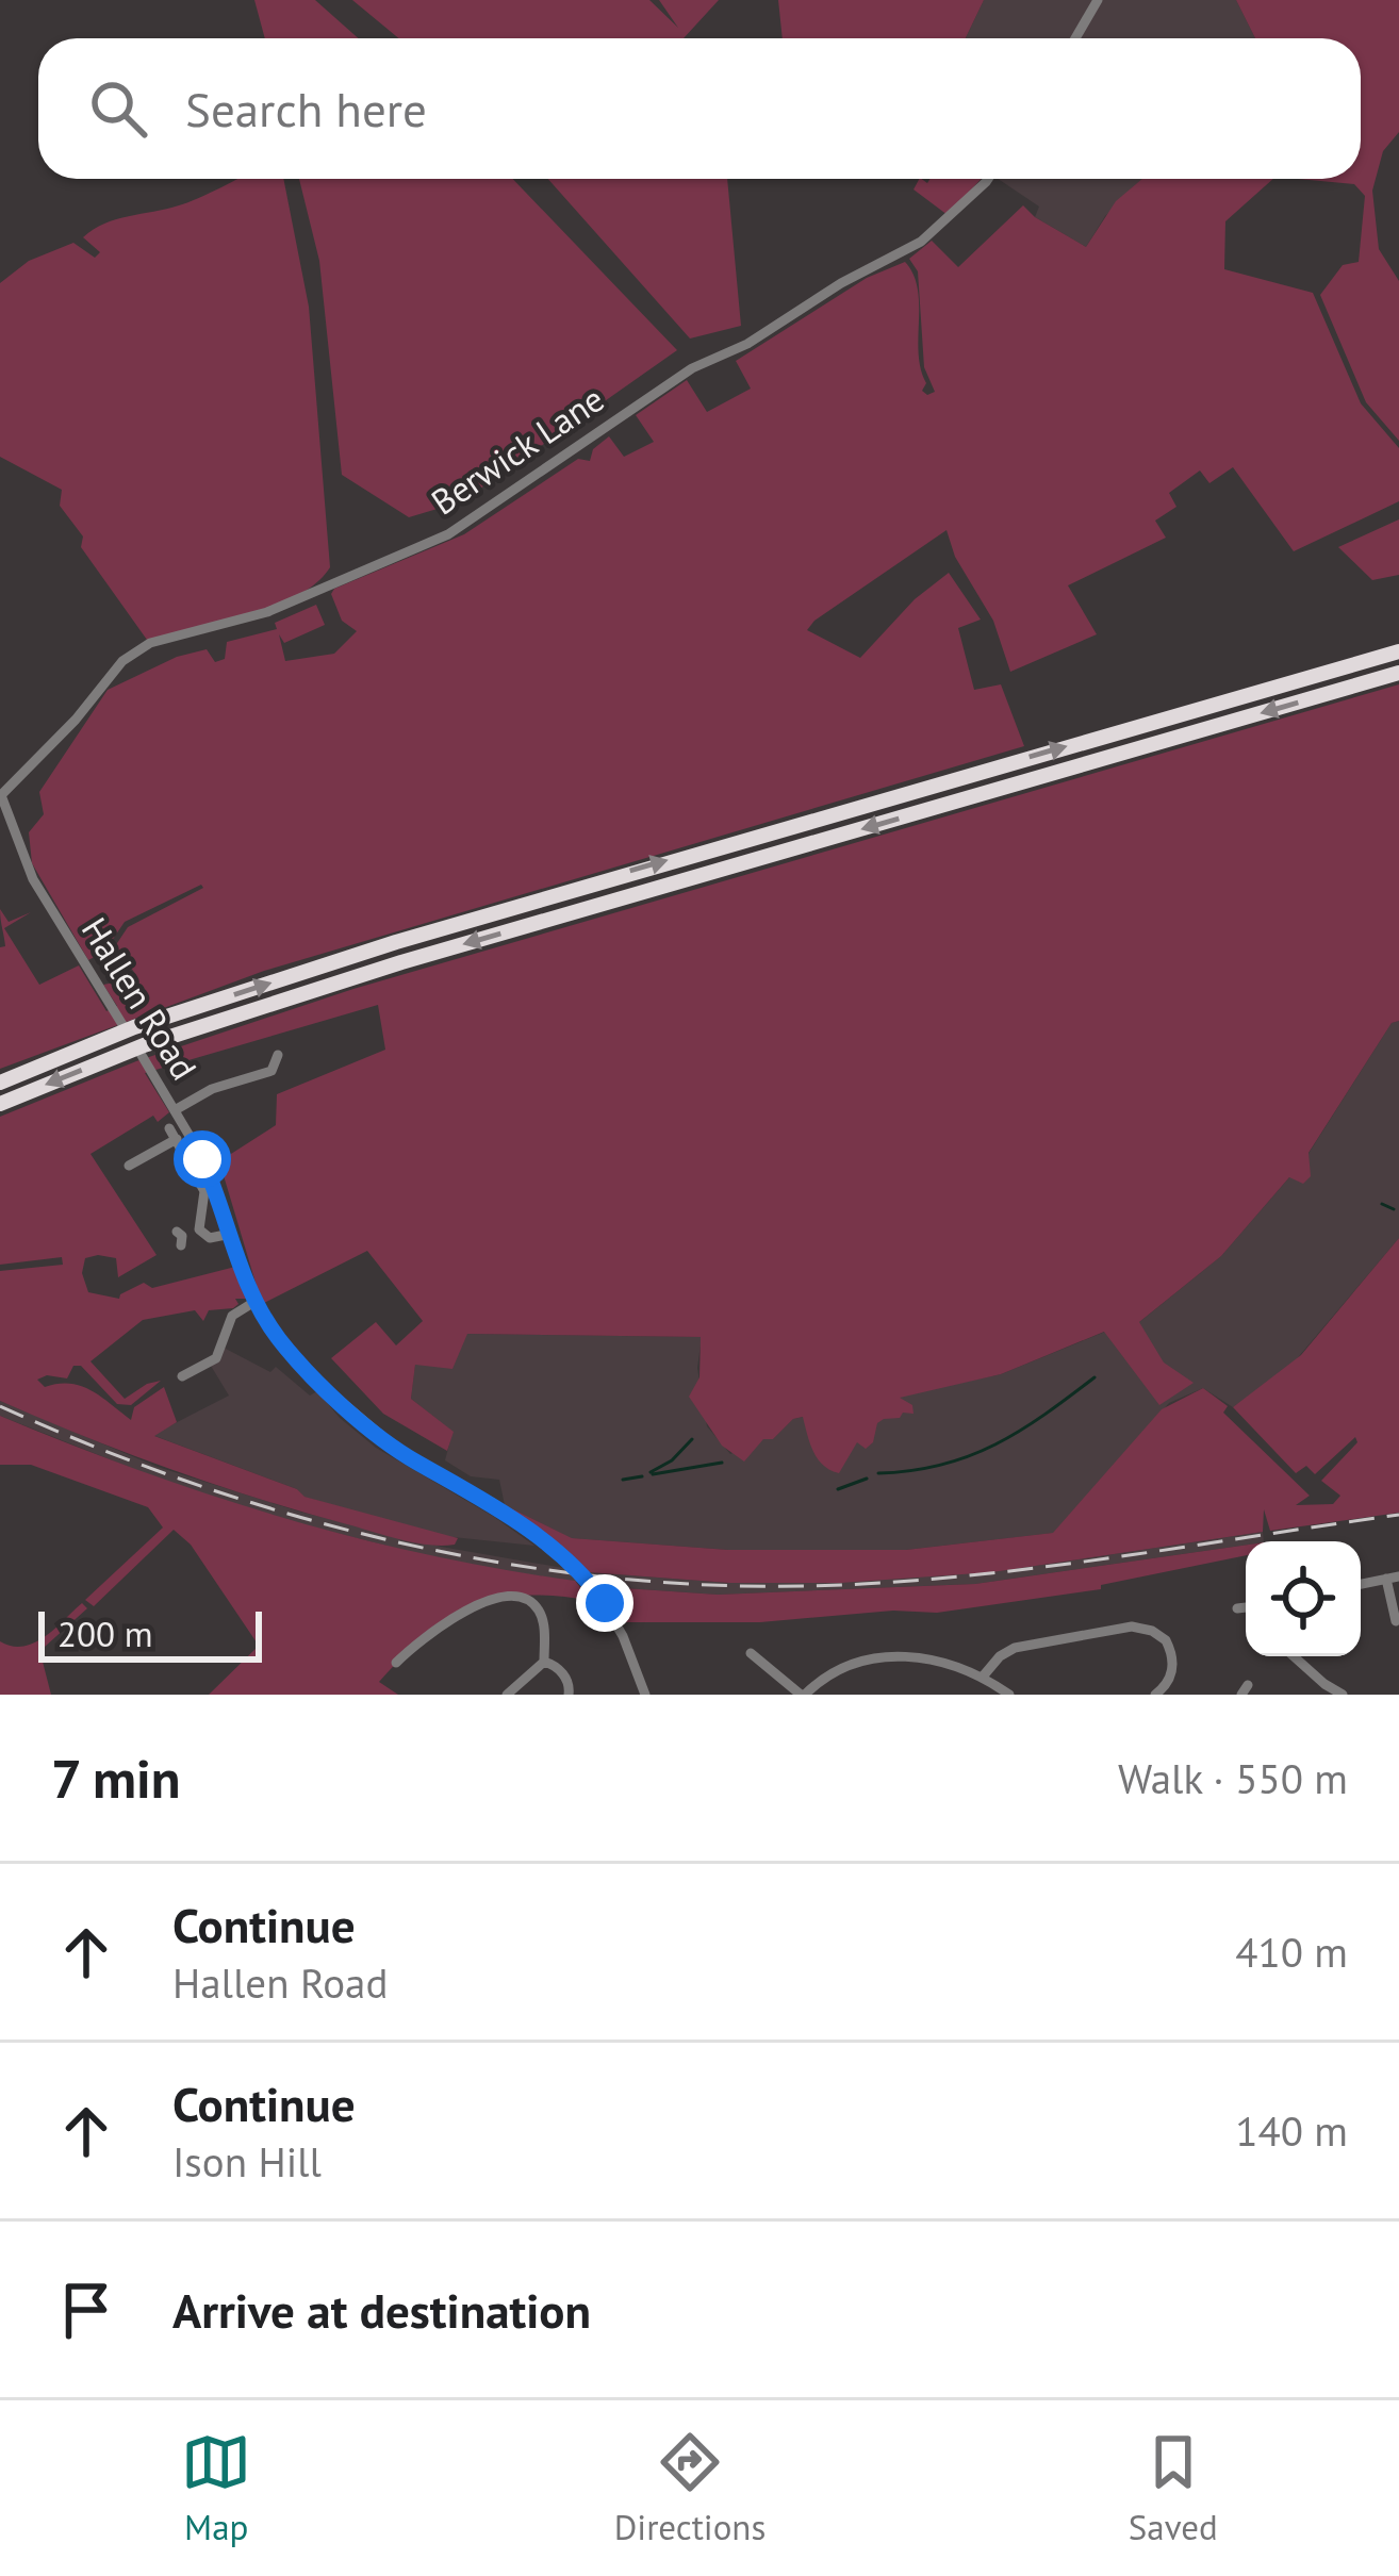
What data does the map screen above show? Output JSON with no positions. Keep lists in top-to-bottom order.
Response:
{
  "streets": {
    "street": ["Berwick Lane", "Hallen Road"]
  },
  "crossings": [
    ["Berwick Lane", "Hallen Road"]
  ],
  "scale_bar": "200 m",
  "page": {
    "search": "Search here",
    "scale": "200 m",
    "heading": ["7 min", "Walk · 550 m"],
    "list": [
      ["Continue", "Hallen Road", "410 m"],
      ["Continue", "Ison Hill", "140 m"],
      "Arrive at destination"
    ],
    "nav": ["Map", "Directions", "Saved"]
  }
}
